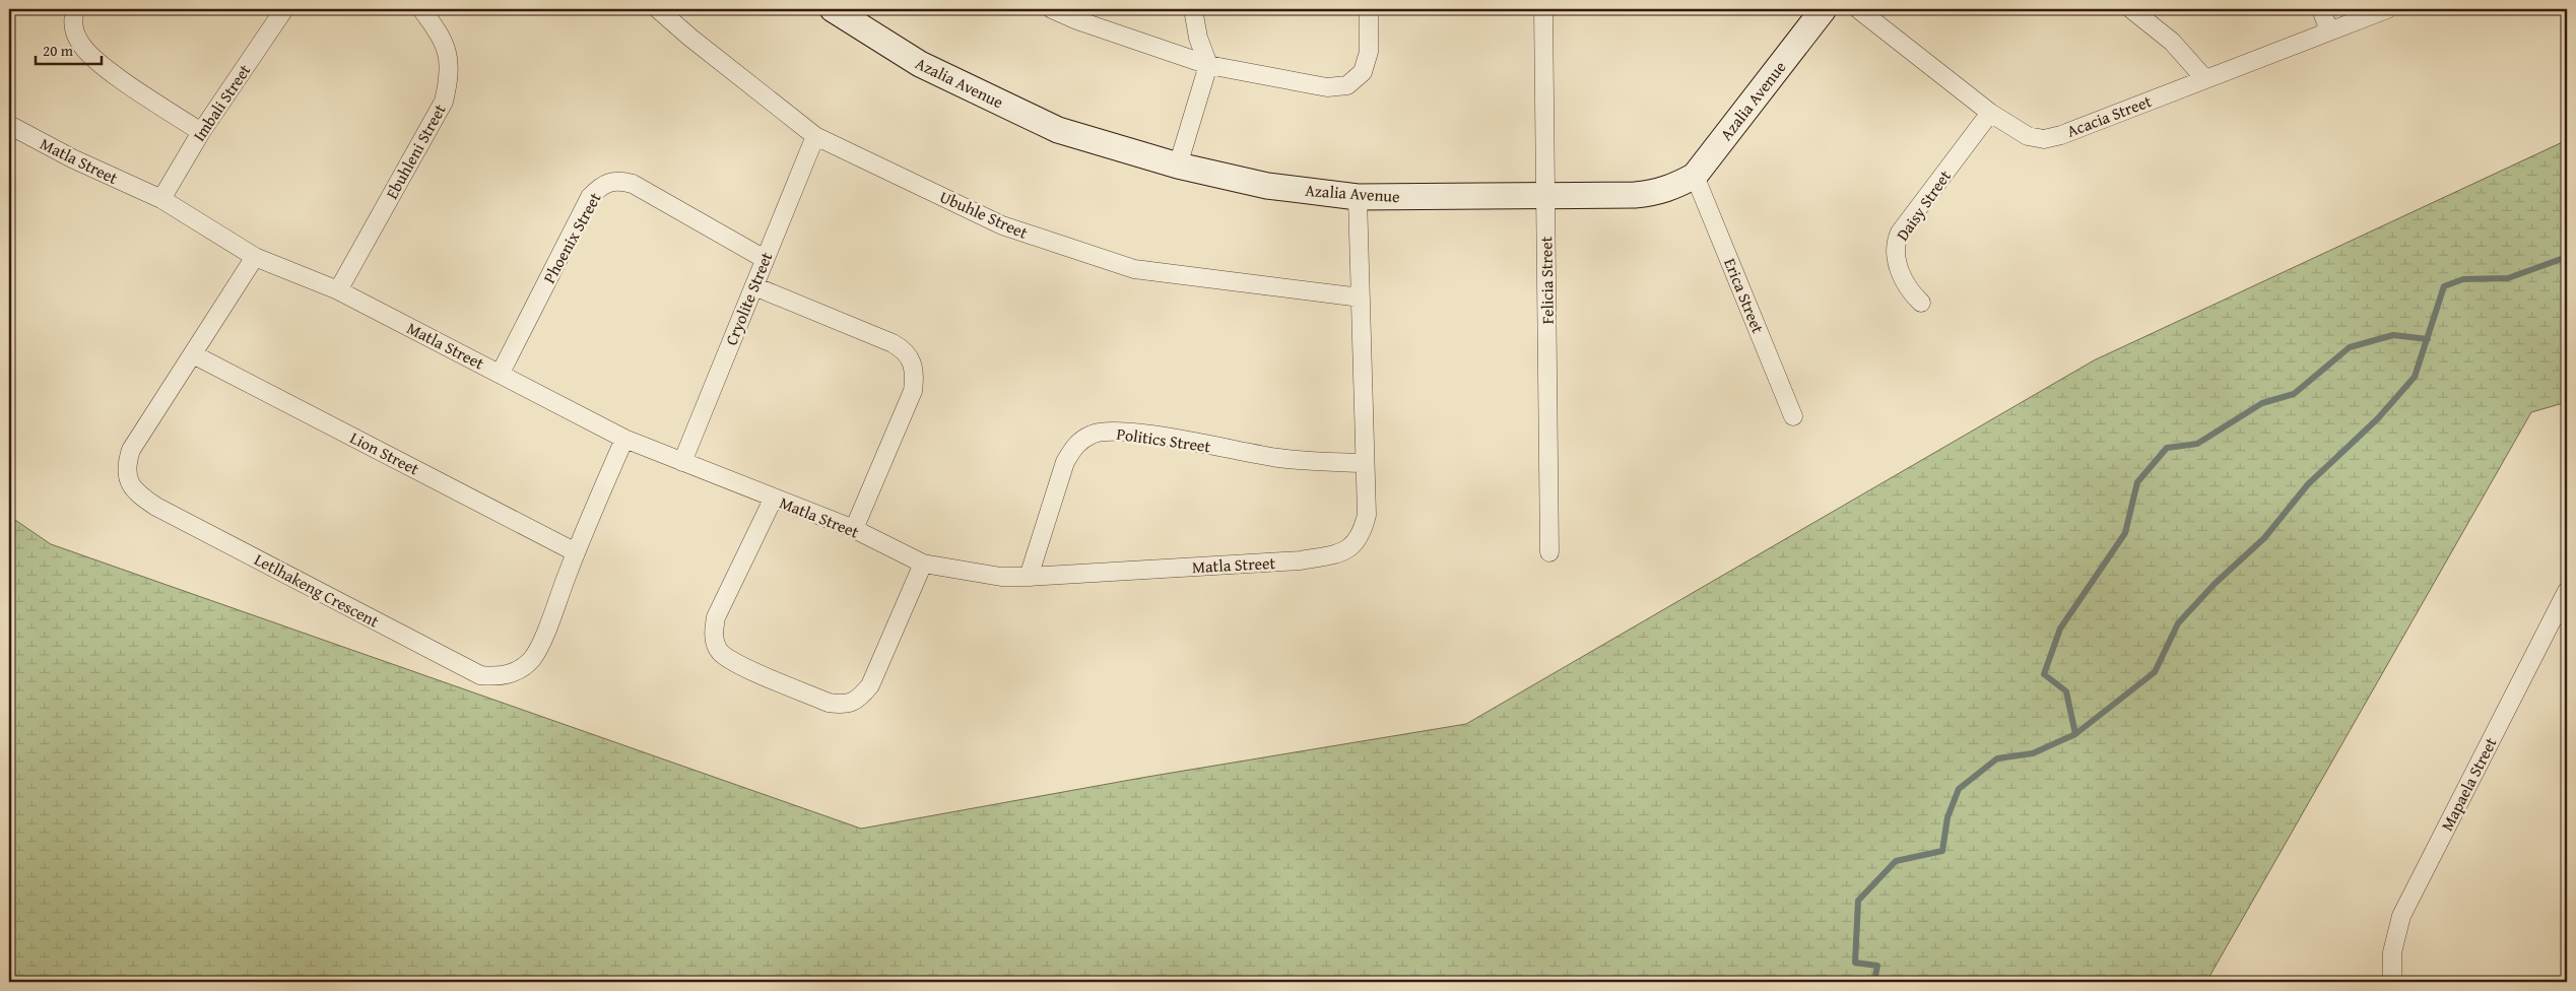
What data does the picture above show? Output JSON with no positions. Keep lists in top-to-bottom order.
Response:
{
  "streets": {
    "street": [
      "Azalia Avenue",
      "Imbali Street",
      "Acacia Street",
      "Ebuhleni Street",
      "Matla Street",
      "Daisy Street",
      "Ubuhle Street",
      "Phoenix Street",
      "Felicia Street",
      "Erica Street",
      "Cryolite Street",
      "Politics Street",
      "Lion Street",
      "Letlhakeng Crescent",
      "Mapaela Street"
    ]
  },
  "crossings": [
    ["Azalia Avenue", "Matla Street"],
    ["Azalia Avenue", "Felicia Street"],
    ["Azalia Avenue", "Erica Street"],
    ["Imbali Street", "Matla Street"],
    ["Acacia Street", "Daisy Street"],
    ["Ebuhleni Street", "Matla Street"],
    ["Matla Street", "Ubuhle Street"],
    ["Matla Street", "Phoenix Street"],
    ["Matla Street", "Cryolite Street"],
    ["Matla Street", "Politics Street"],
    ["Matla Street", "Letlhakeng Crescent"],
    ["Ubuhle Street", "Cryolite Street"],
    ["Phoenix Street", "Cryolite Street"],
    ["Lion Street", "Letlhakeng Crescent"]
  ],
  "scale_bar": "20 m"
}
